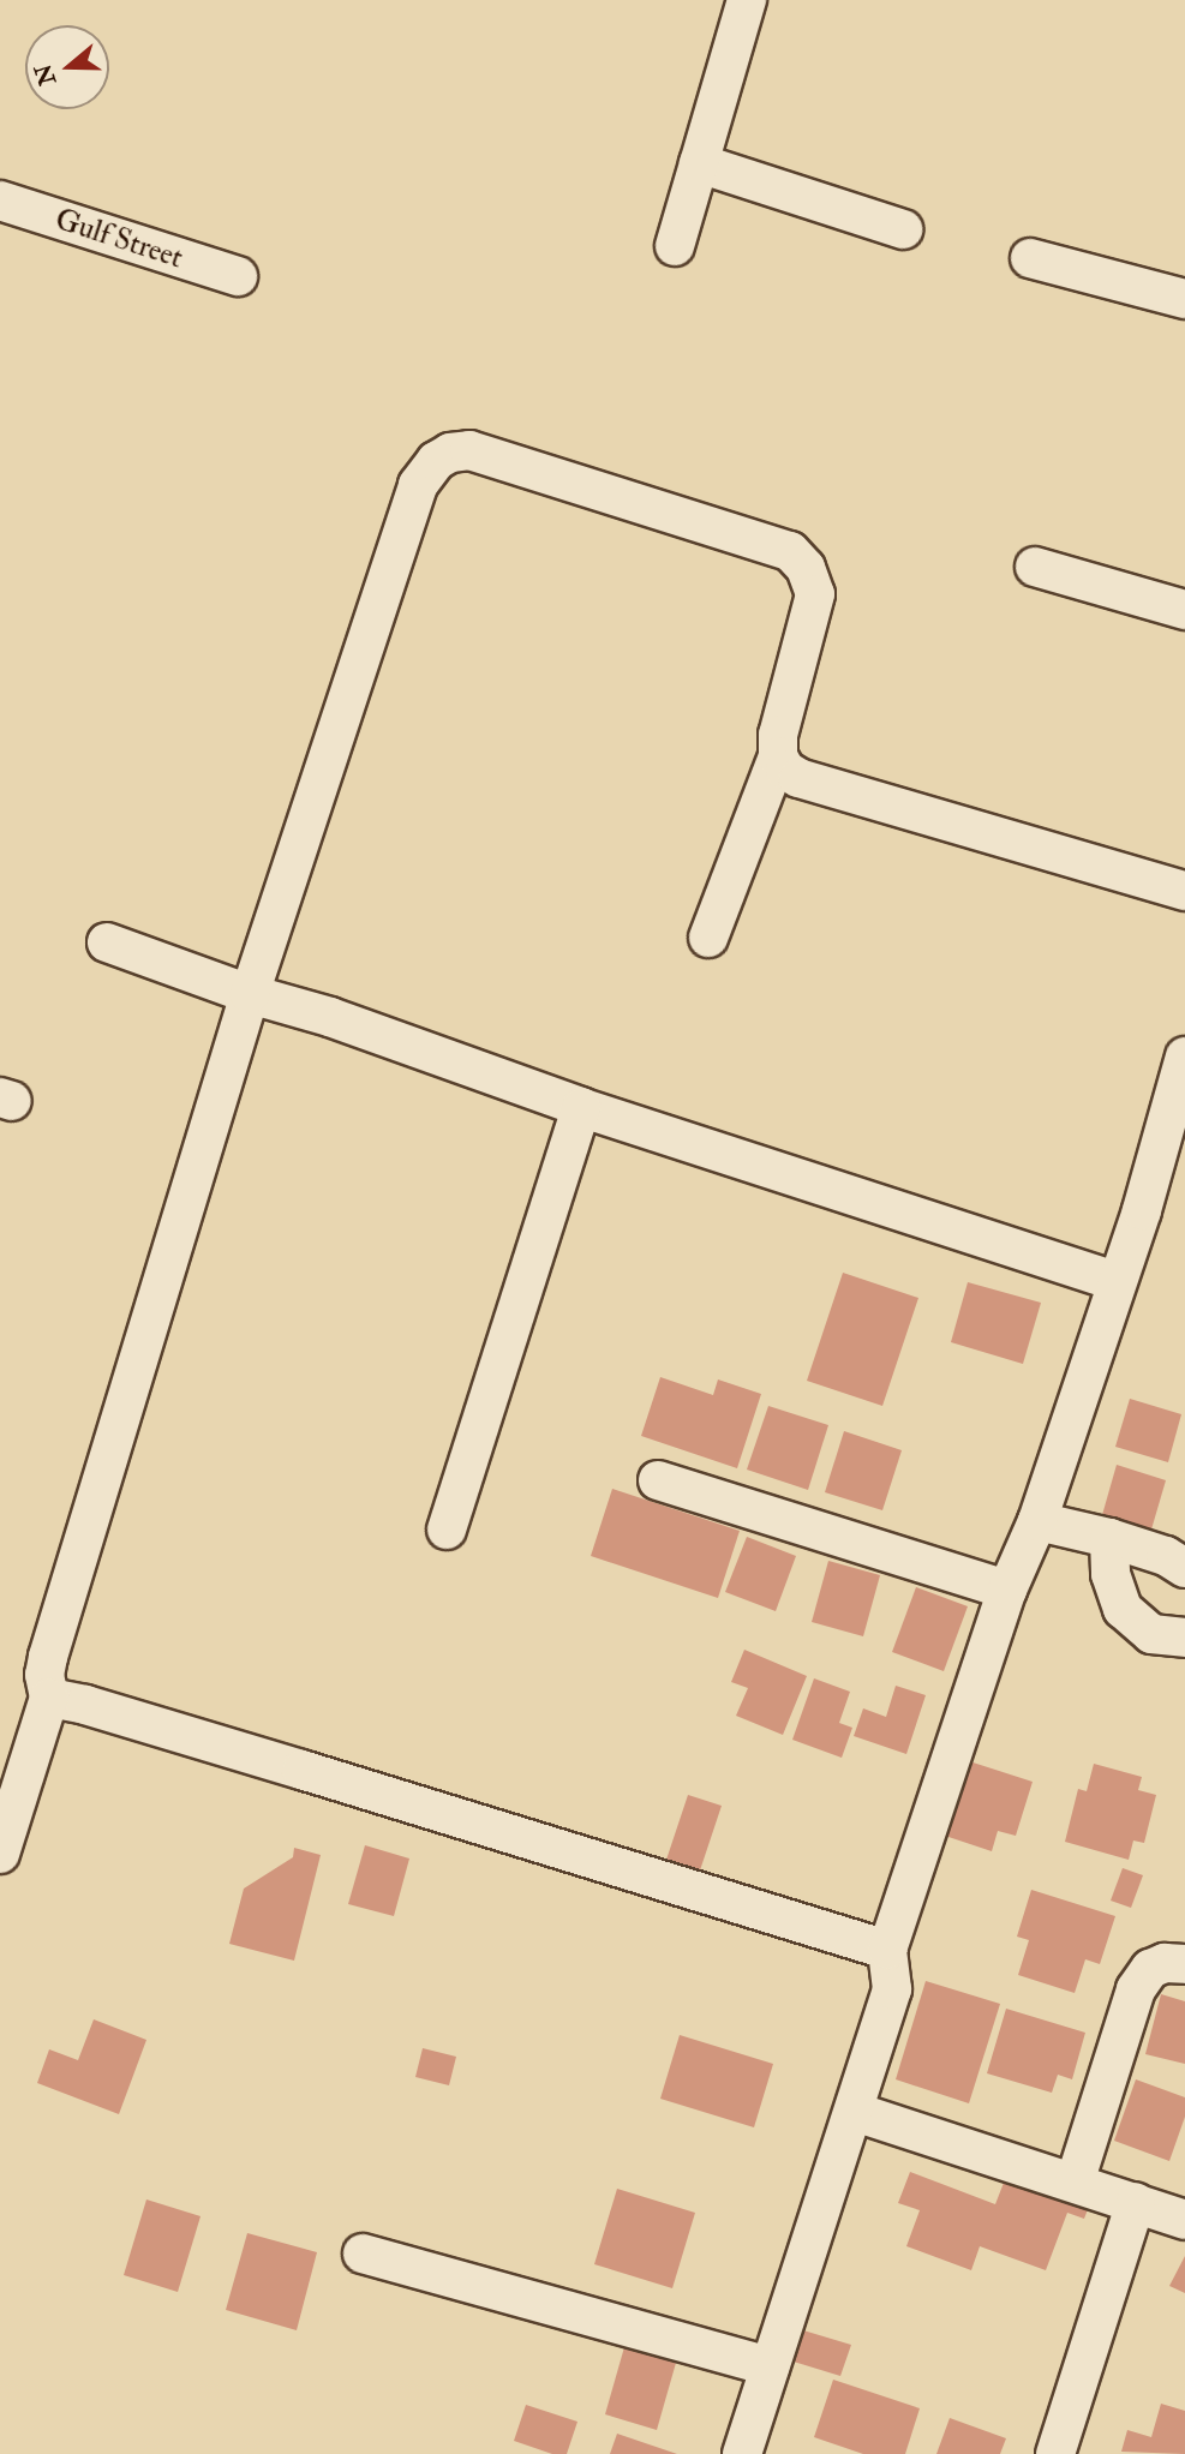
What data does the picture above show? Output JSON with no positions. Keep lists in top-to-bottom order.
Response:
{
  "streets": {
    "street": ["Gulf Street"]
  },
  "north": "left"
}
